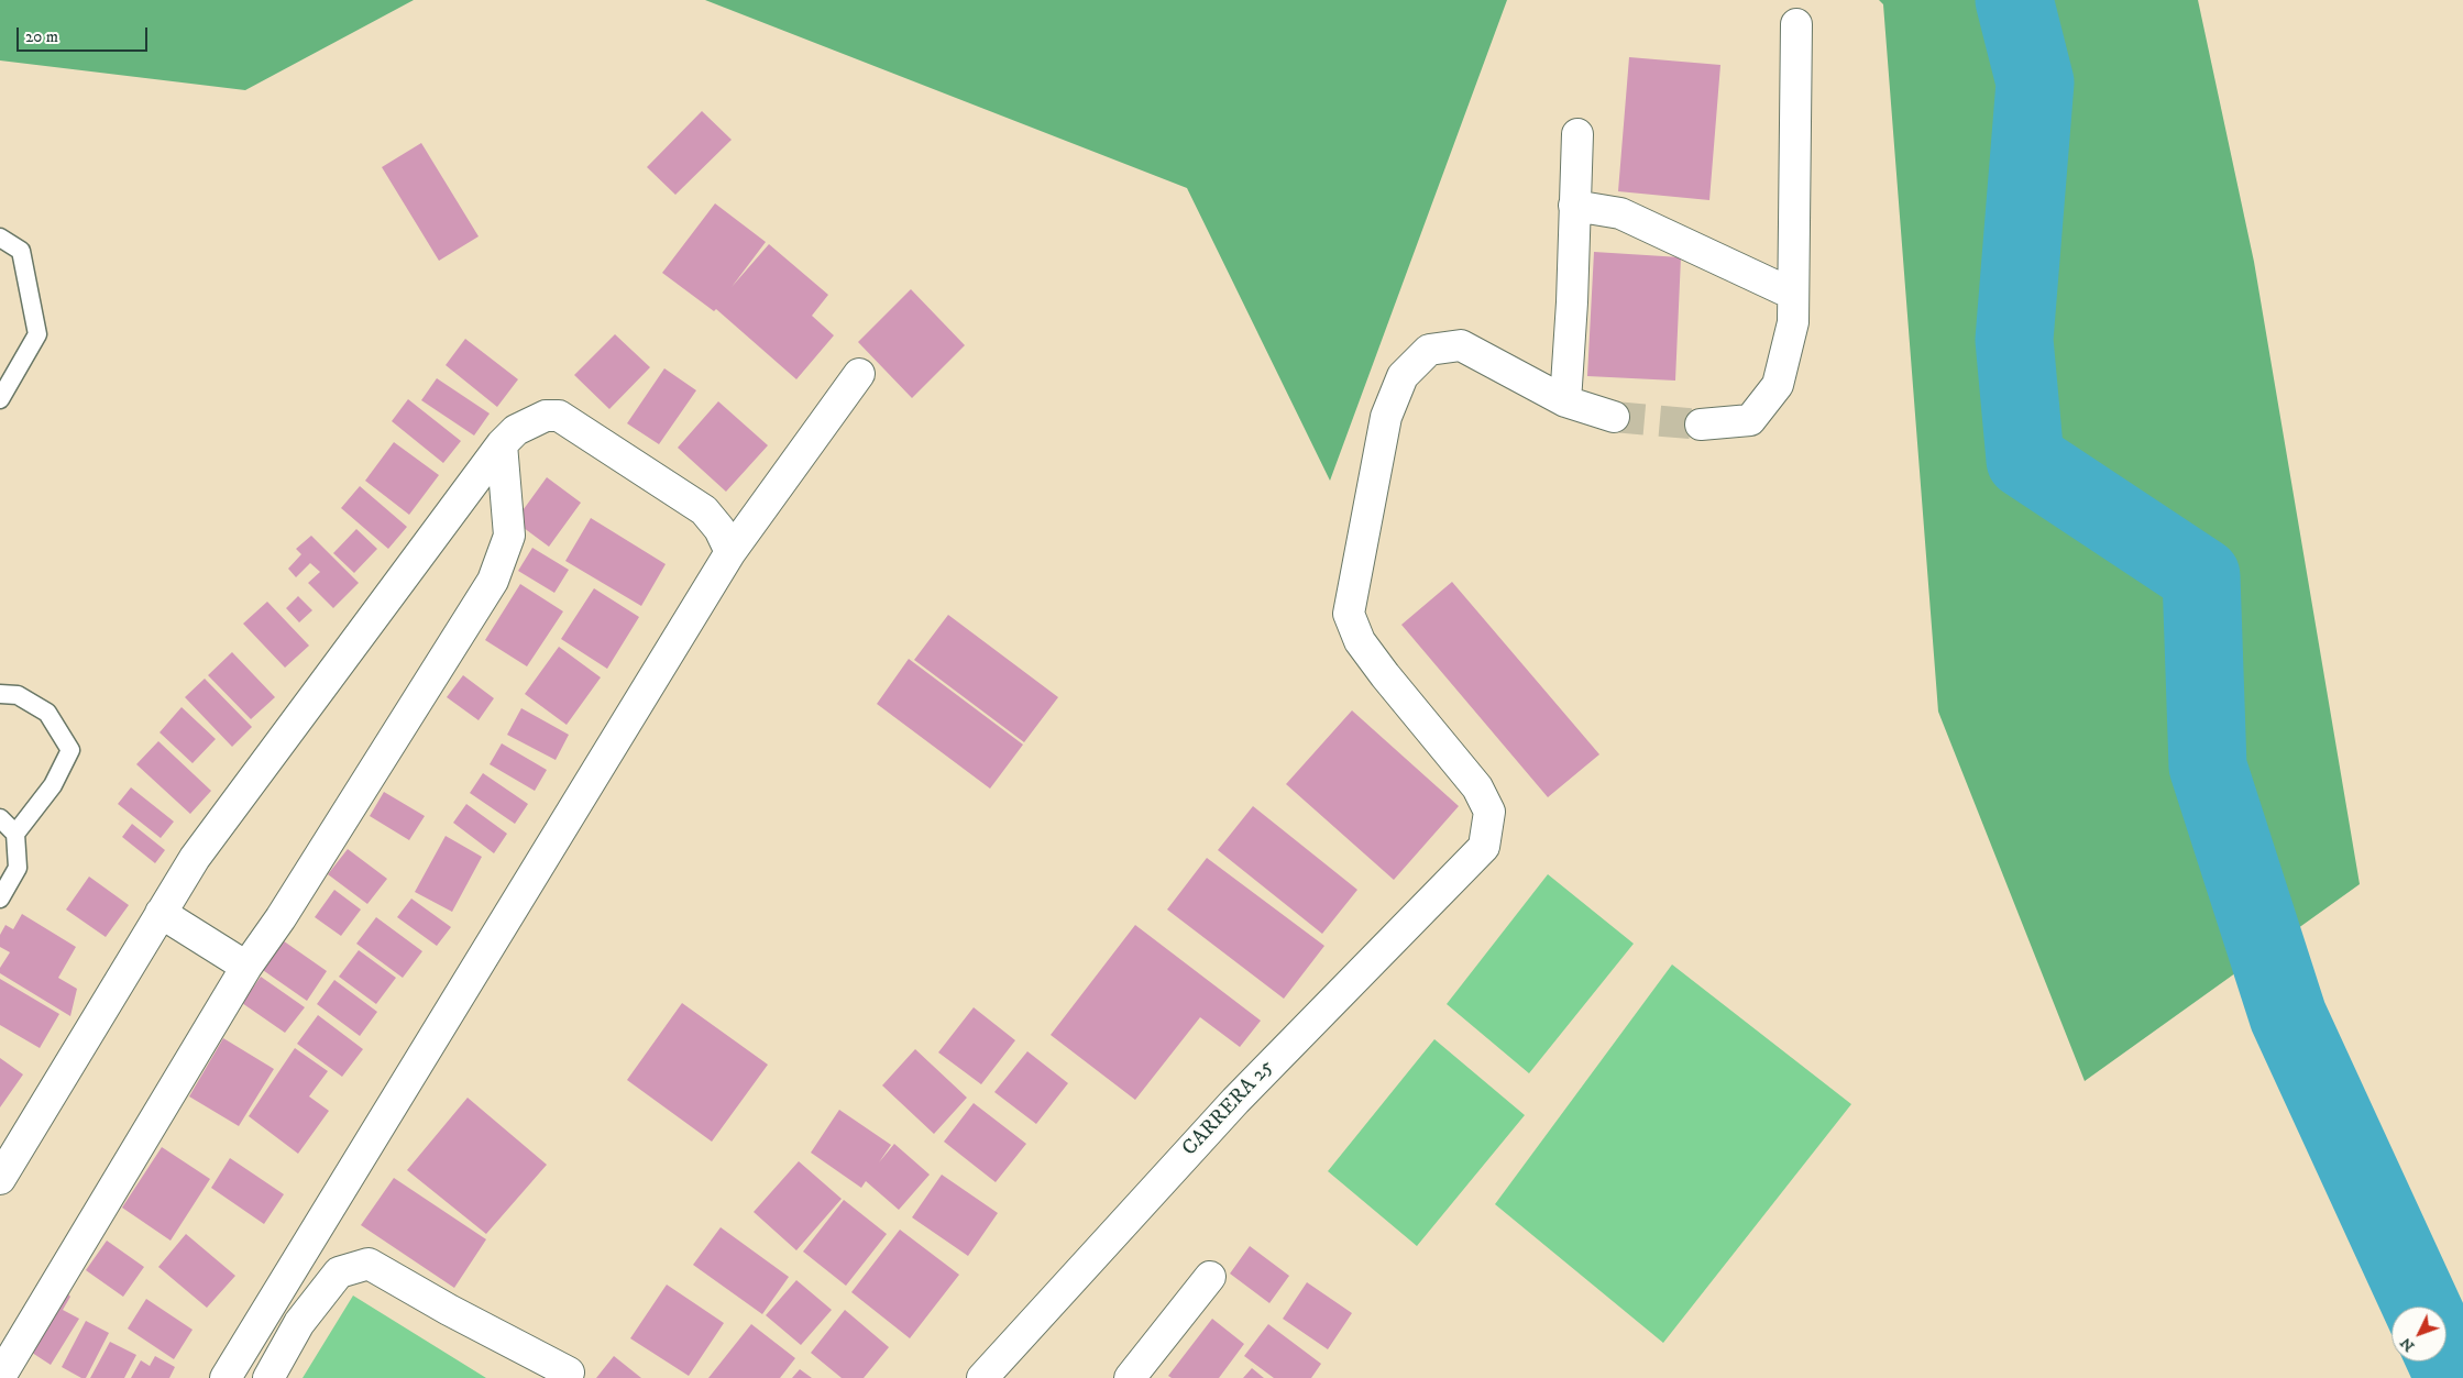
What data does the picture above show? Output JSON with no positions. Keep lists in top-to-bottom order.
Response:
{
  "streets": {
    "street": ["CARRERA 25"]
  },
  "scale_bar": "20 m",
  "north": "bottom left"
}
